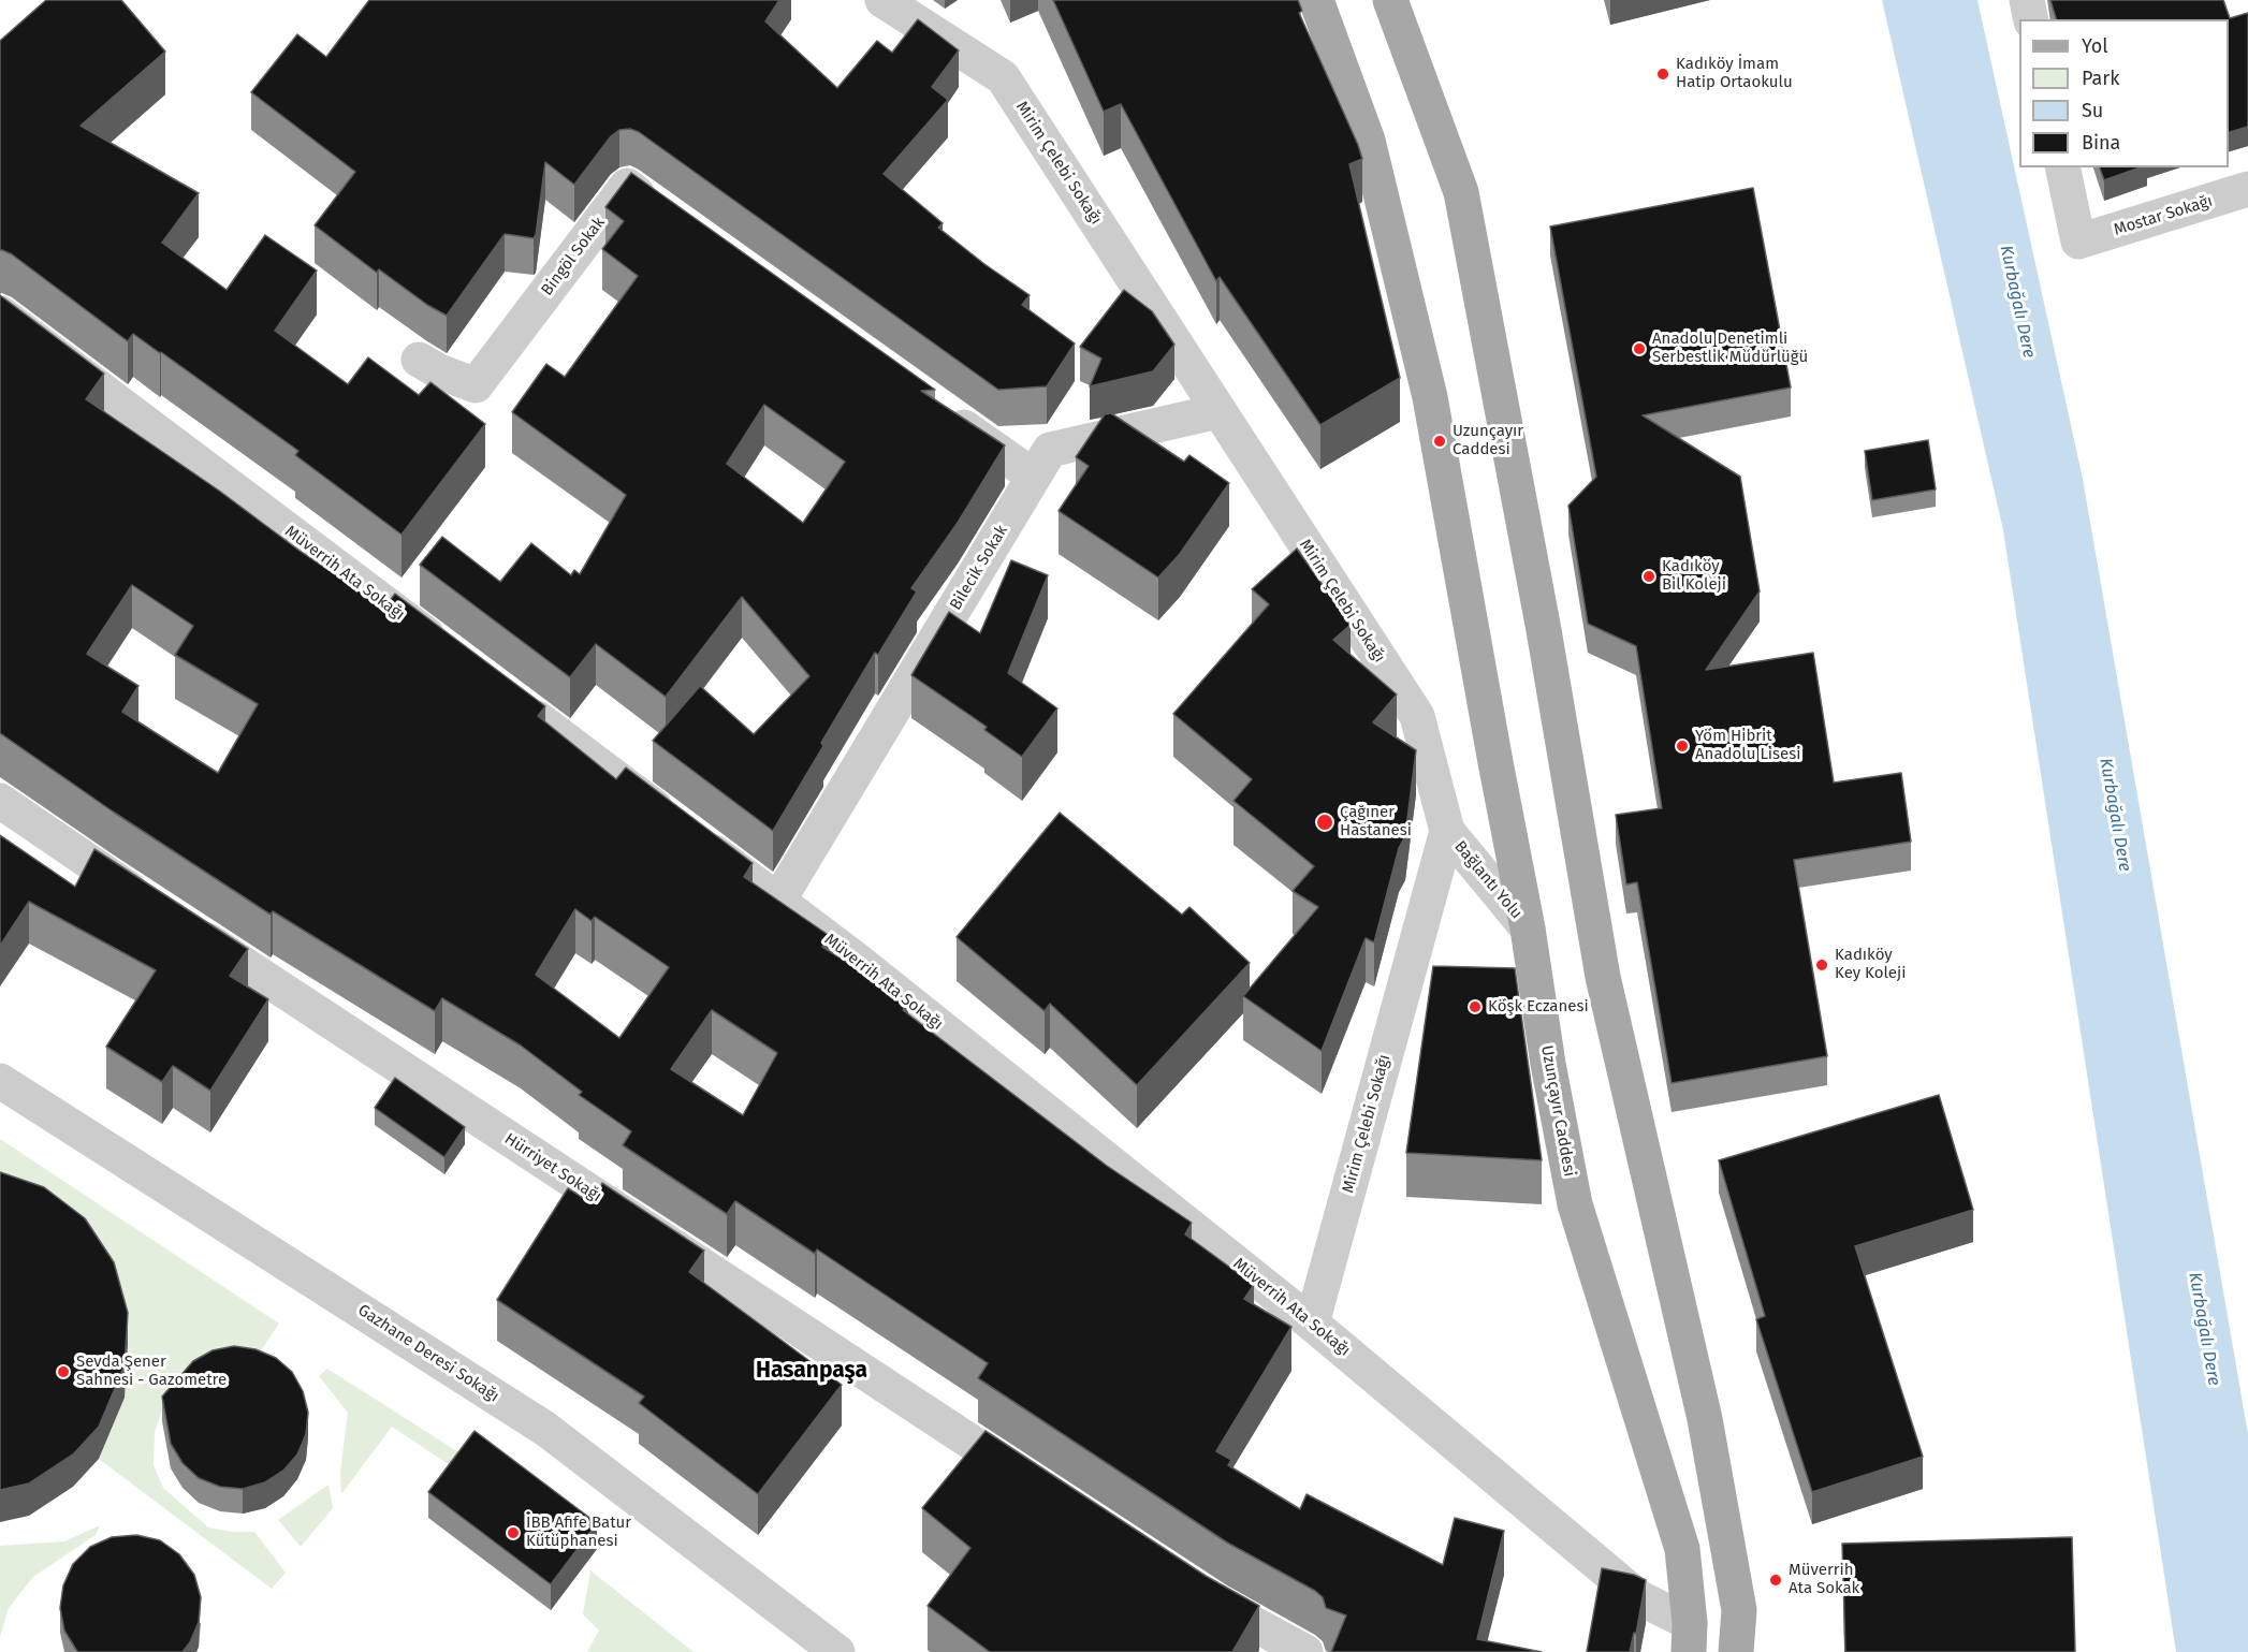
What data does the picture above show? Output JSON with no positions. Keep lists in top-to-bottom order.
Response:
{
  "streets": {
    "main road": ["Uzunçayır Caddesi"],
    "street": [
      "Mirim Çelebi Sokağı",
      "Mostar Sokağı",
      "Bingöl Sokak",
      "Bilecik Sokak",
      "Müverrih Ata Sokağı",
      "Bağlantı Yolu",
      "Hürriyet Sokağı",
      "Gazhane Deresi Sokağı"
    ]
  },
  "crossings": [
    ["Mirim Çelebi Sokağı", "Bilecik Sokak"],
    ["Mirim Çelebi Sokağı", "Müverrih Ata Sokağı"],
    ["Mirim Çelebi Sokağı", "Bağlantı Yolu"],
    ["Bilecik Sokak", "Müverrih Ata Sokağı"],
    ["Müverrih Ata Sokağı", "Uzunçayır Caddesi"],
    ["Bağlantı Yolu", "Uzunçayır Caddesi"]
  ],
  "districts": ["Hasanpaşa"],
  "water": ["Kurbağalı Dere"],
  "places": [
    "Kadıköy İmam Hatip Ortaokulu",
    "Anadolu Denetimli Serbestlik Müdürlüğü",
    "Uzunçayır Caddesi",
    "Kadıköy Bil Koleji",
    "Yöm Hibrit Anadolu Lisesi",
    "Çağıner Hastanesi",
    "Kadıköy Key Koleji",
    "Köşk Eczanesi",
    "Sevda Şener Sahnesi - Gazometre",
    "İBB Afife Batur Kütüphanesi",
    "Müverrih Ata Sokak"
  ],
  "legend": [
    "Yol",
    "Park",
    "Su",
    "Bina"
  ]
}
